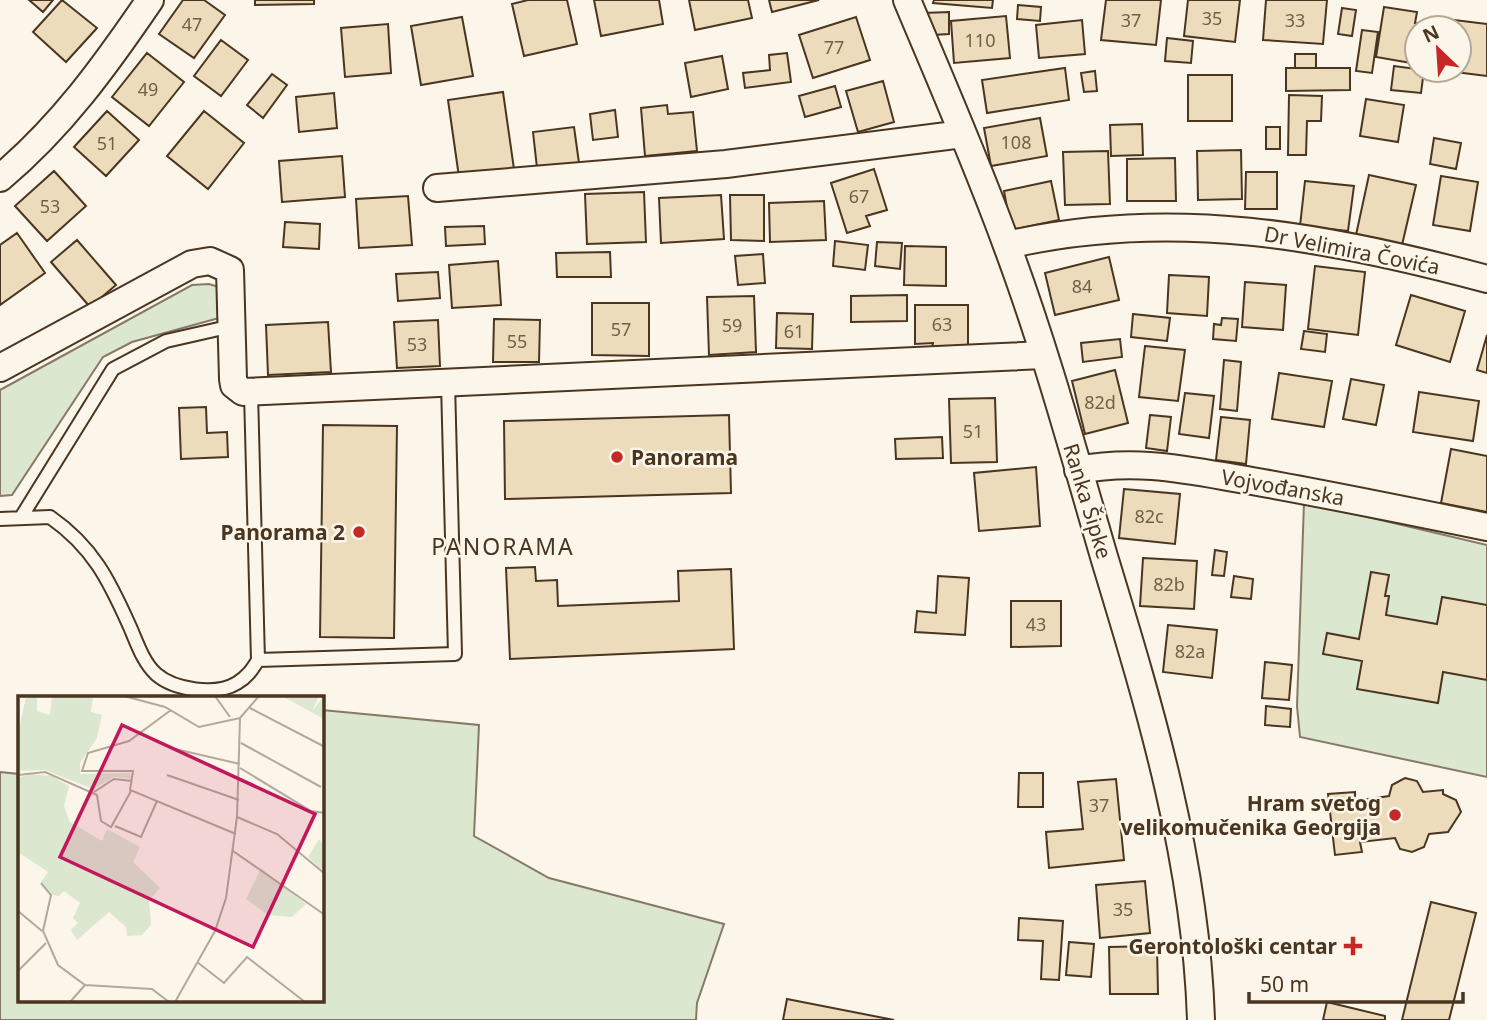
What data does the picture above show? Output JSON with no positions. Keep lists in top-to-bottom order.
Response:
{
  "streets": {
    "street": ["Dr Velimira Čovića", "Vojvođanska", "Ranka Šipke"]
  },
  "crossings": [
    ["Dr Velimira Čovića", "Ranka Šipke"],
    ["Vojvođanska", "Ranka Šipke"]
  ],
  "districts": ["PANORAMA"],
  "places": {
    "other": ["Panorama", "Panorama 2", "Hram svetog velikomučenika Georgija"],
    "health": ["Gerontološki centar"]
  },
  "house_numbers": [
    "35",
    "37",
    "33",
    "47",
    "110",
    "77",
    "49",
    "108",
    "51",
    "67",
    "53",
    "84",
    "63",
    "59",
    "57",
    "61",
    "55",
    "53",
    "82d",
    "51",
    "82c",
    "82b",
    "43",
    "82a",
    "37",
    "35"
  ],
  "scale_bar": "50 m",
  "north": "top left"
}
